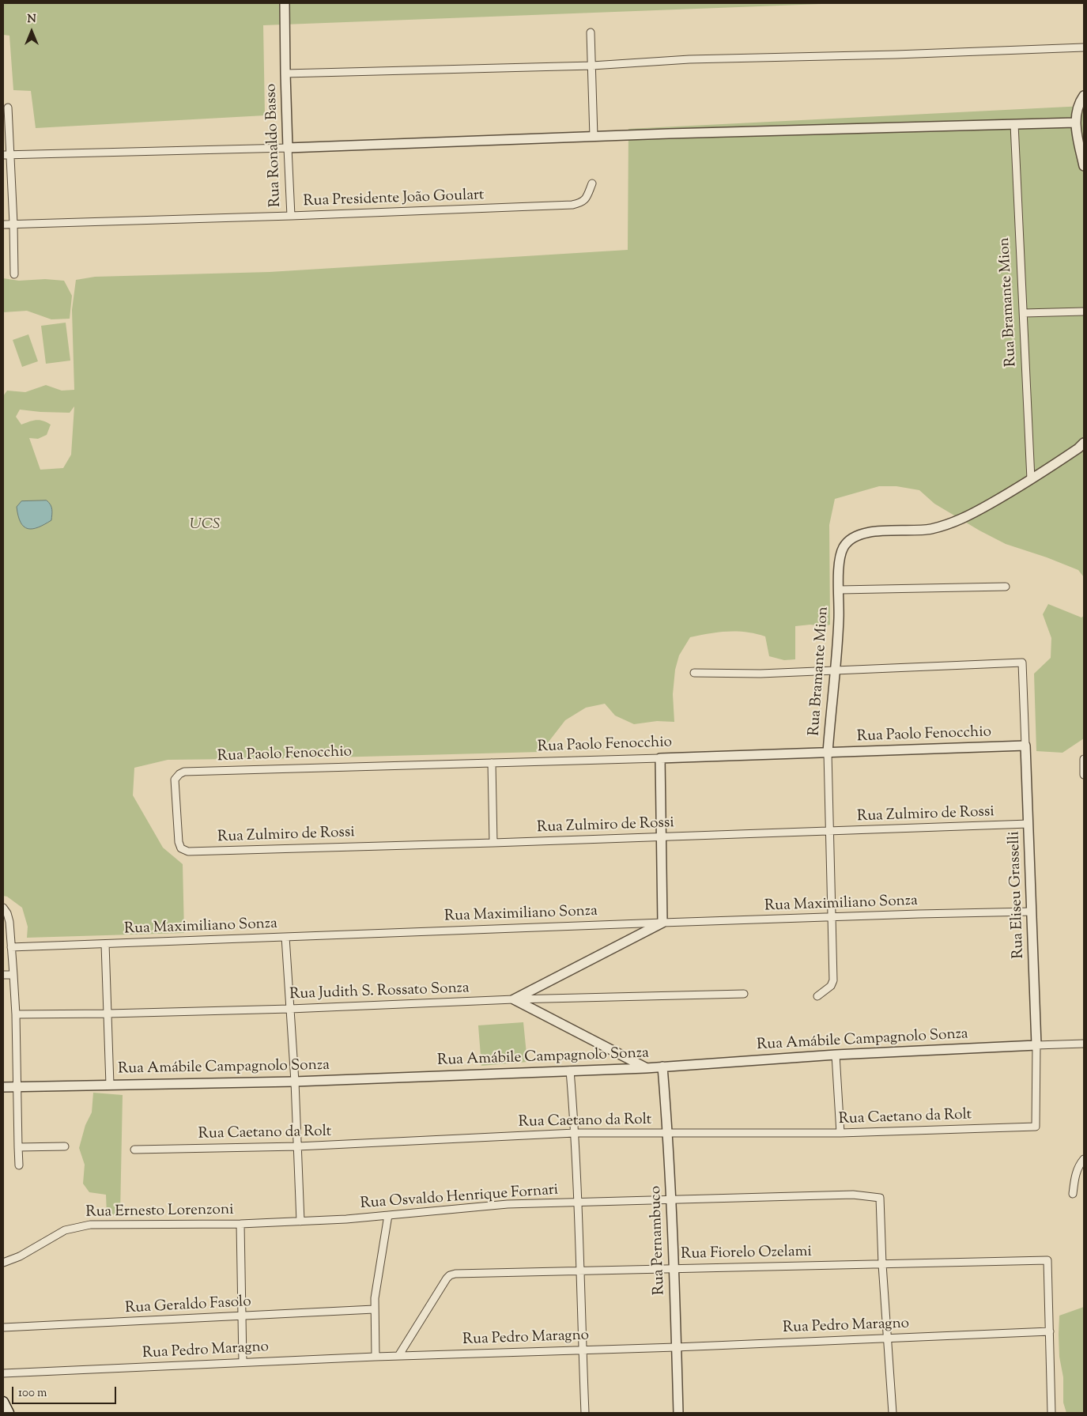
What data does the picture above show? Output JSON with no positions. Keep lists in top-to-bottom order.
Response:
{
  "streets": {
    "street": [
      "Rua Ronaldo Basso",
      "Rua Presidente João Goulart",
      "Rua Bramante Mion",
      "Rua Paolo Fenocchio",
      "Rua Zulmiro de Rossi",
      "Rua Eliseu Grasselli",
      "Rua Maximiliano Sonza",
      "Rua Judith S. Rossato Sonza",
      "Rua Amábile Campagnolo Sonza",
      "Rua Caetano da Rolt",
      "Rua Osvaldo Henrique Fornari",
      "Rua Ernesto Lorenzoni",
      "Rua Pernambuco",
      "Rua Fiorelo Ozelami",
      "Rua Geraldo Fasolo",
      "Rua Pedro Maragno"
    ]
  },
  "crossings": [
    ["Rua Ronaldo Basso", "Rua Presidente João Goulart"],
    ["Rua Bramante Mion", "Rua Paolo Fenocchio"],
    ["Rua Bramante Mion", "Rua Zulmiro de Rossi"],
    ["Rua Bramante Mion", "Rua Eliseu Grasselli"],
    ["Rua Bramante Mion", "Rua Maximiliano Sonza"],
    ["Rua Paolo Fenocchio", "Rua Zulmiro de Rossi"],
    ["Rua Paolo Fenocchio", "Rua Eliseu Grasselli"],
    ["Rua Zulmiro de Rossi", "Rua Eliseu Grasselli"],
    ["Rua Eliseu Grasselli", "Rua Maximiliano Sonza"],
    ["Rua Eliseu Grasselli", "Rua Amábile Campagnolo Sonza"],
    ["Rua Eliseu Grasselli", "Rua Caetano da Rolt"],
    ["Rua Amábile Campagnolo Sonza", "Rua Pernambuco"],
    ["Rua Caetano da Rolt", "Rua Pernambuco"],
    ["Rua Osvaldo Henrique Fornari", "Rua Ernesto Lorenzoni"],
    ["Rua Osvaldo Henrique Fornari", "Rua Pernambuco"],
    ["Rua Osvaldo Henrique Fornari", "Rua Fiorelo Ozelami"],
    ["Rua Pernambuco", "Rua Fiorelo Ozelami"],
    ["Rua Pernambuco", "Rua Pedro Maragno"],
    ["Rua Fiorelo Ozelami", "Rua Pedro Maragno"]
  ],
  "parks": ["UCS"],
  "scale_bar": "100 m",
  "north": "top"
}
